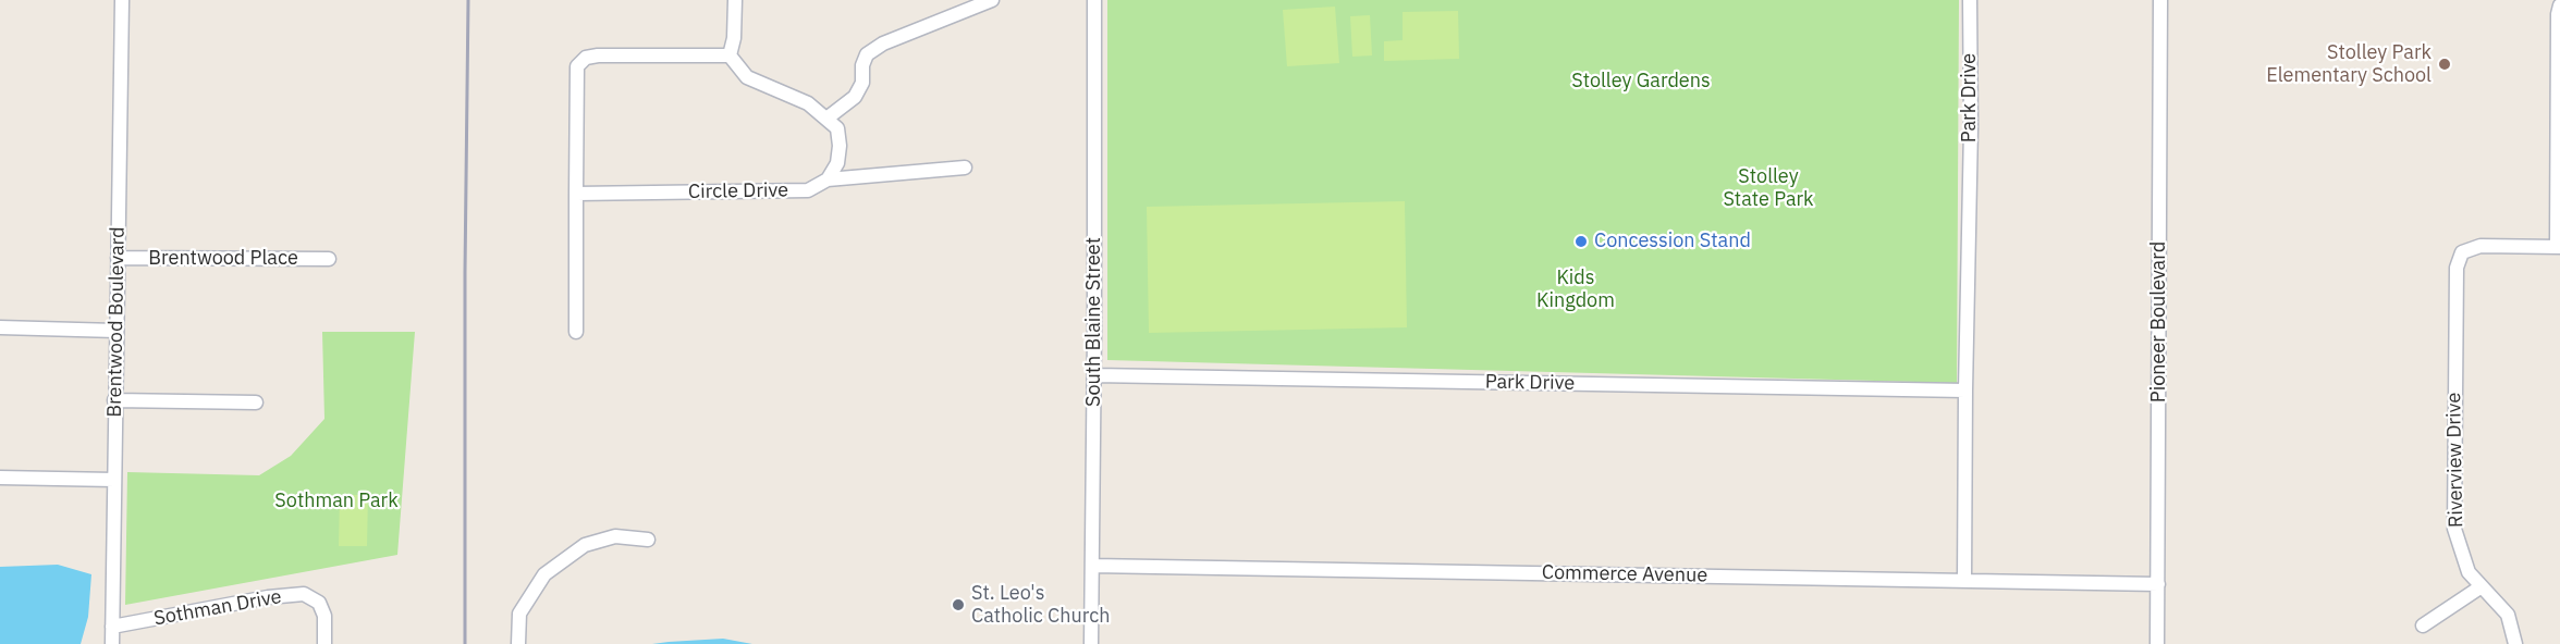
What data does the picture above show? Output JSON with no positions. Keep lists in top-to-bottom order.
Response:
{
  "streets": {
    "street": [
      "Park Drive",
      "Circle Drive",
      "Brentwood Place",
      "Brentwood Boulevard",
      "South Blaine Street",
      "Pioneer Boulevard",
      "Riverview Drive",
      "Commerce Avenue",
      "Sothman Drive"
    ]
  },
  "crossings": [
    ["Park Drive", "South Blaine Street"],
    ["Park Drive", "Commerce Avenue"],
    ["Brentwood Place", "Brentwood Boulevard"],
    ["Brentwood Boulevard", "Sothman Drive"],
    ["South Blaine Street", "Commerce Avenue"],
    ["Pioneer Boulevard", "Commerce Avenue"]
  ],
  "parks": [
    "Stolley Gardens",
    "Stolley State Park",
    "Kids Kingdom",
    "Sothman Park"
  ],
  "places": ["Stolley Park Elementary School", "Concession Stand", "St. Leo's Catholic Church"]
}
